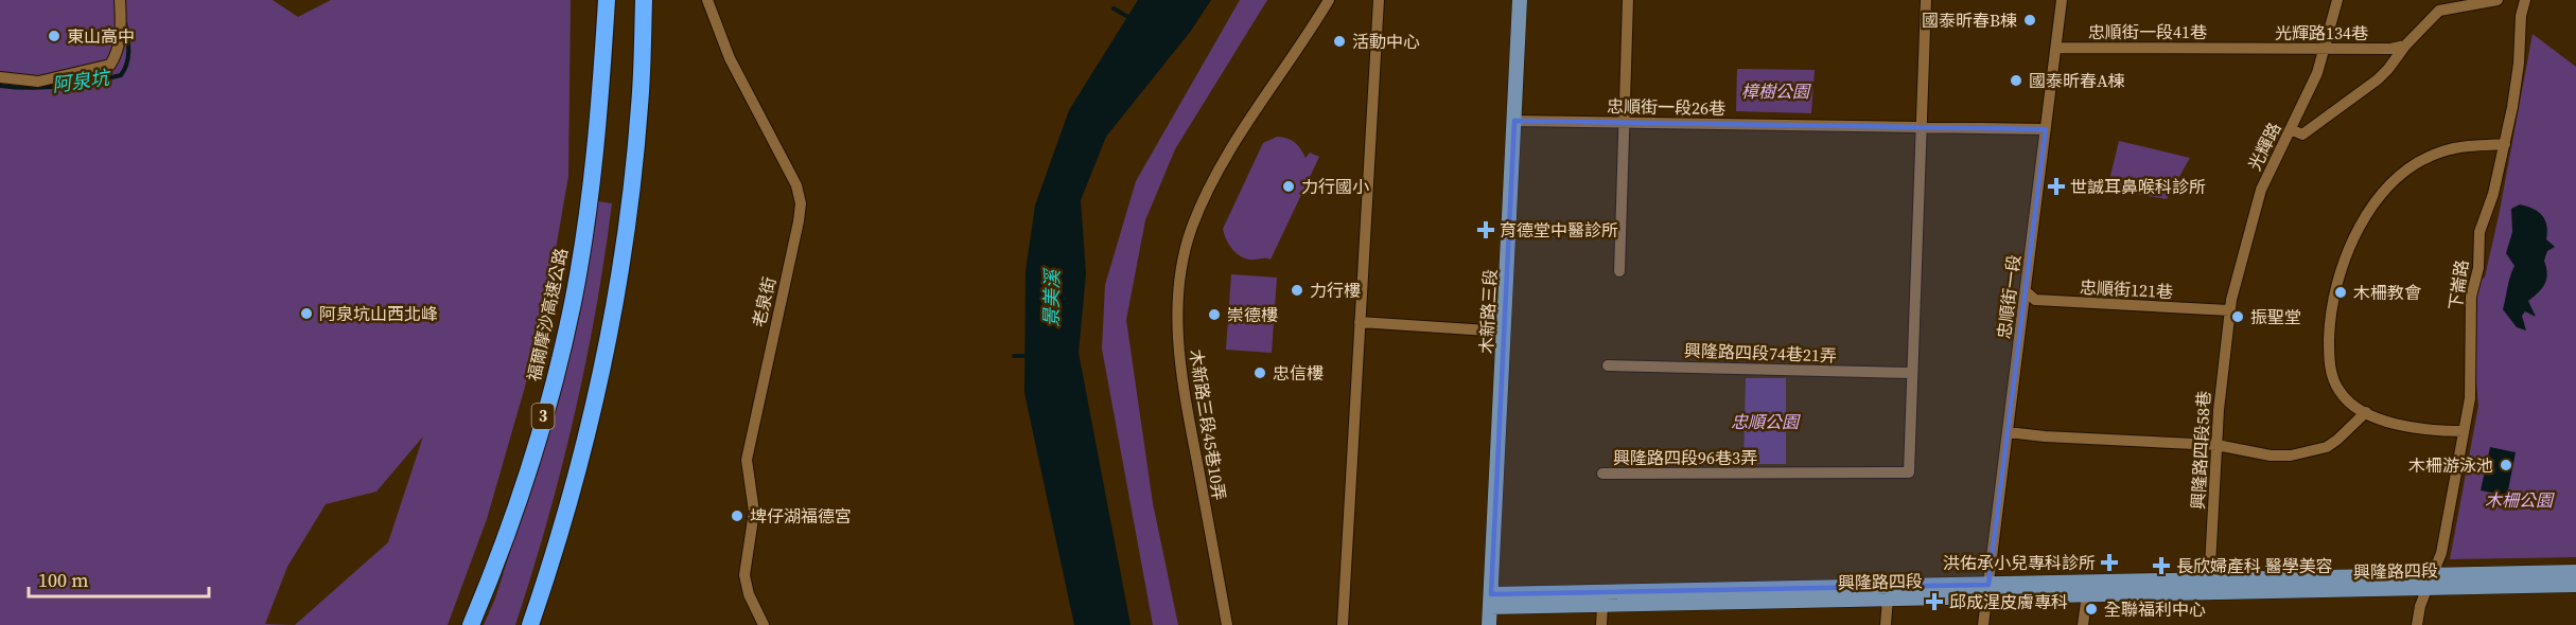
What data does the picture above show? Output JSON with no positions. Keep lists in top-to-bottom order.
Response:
{
  "streets": {
    "highway": ["福爾摩沙高速公路", "3"],
    "main road": ["木新路三段", "興隆路四段"],
    "street": [
      "忠順街一段41巷",
      "光輝路134巷",
      "忠順街一段26巷",
      "光輝路",
      "下崙路",
      "忠順街121巷",
      "忠順街一段",
      "老泉街",
      "興隆路四段74巷21弄",
      "木新路三段45巷10弄",
      "興隆路四段58巷",
      "興隆路四段96巷3弄"
    ]
  },
  "crossings": [
    ["忠順街一段41巷", "光輝路134巷"],
    ["忠順街一段41巷", "忠順街一段"],
    ["光輝路134巷", "光輝路"],
    ["忠順街一段26巷", "忠順街一段"],
    ["忠順街一段26巷", "木新路三段"],
    ["光輝路", "忠順街121巷"],
    ["光輝路", "興隆路四段58巷"],
    ["下崙路", "興隆路四段"],
    ["忠順街121巷", "忠順街一段"],
    ["忠順街121巷", "興隆路四段58巷"],
    ["忠順街一段", "興隆路四段"],
    ["木新路三段", "興隆路四段"],
    ["興隆路四段74巷21弄", "興隆路四段96巷3弄"],
    ["興隆路四段58巷", "興隆路四段"]
  ],
  "water": ["阿泉坑", "景美溪"],
  "parks": ["樟樹公園", "忠順公園", "木柵公園"],
  "places": {
    "other": [
      "國泰昕春B棟",
      "東山高中",
      "活動中心",
      "國泰昕春A棟",
      "力行國小",
      "力行樓",
      "木柵教會",
      "阿泉坑山西北峰",
      "崇德樓",
      "振聖堂",
      "忠信樓",
      "木柵游泳池",
      "埤仔湖福德宮",
      "全聯福利中心"
    ],
    "health": [
      "世誠耳鼻喉科診所",
      "育德堂中醫診所",
      "洪佑承小兒專科診所",
      "長欣婦產科 醫學美容",
      "邱成湦皮膚專科"
    ]
  },
  "scale_bar": "100 m"
}
